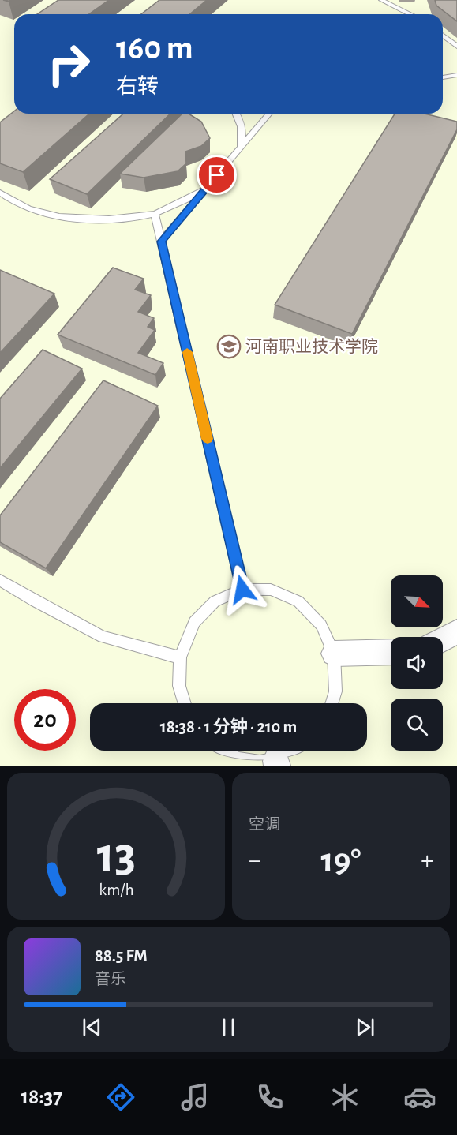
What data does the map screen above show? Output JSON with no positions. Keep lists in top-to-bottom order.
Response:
{
  "places": {
    "school or university": ["河南职业技术学院"]
  },
  "north": "bottom right",
  "page": {
    "turn": ["160 m", "右转"],
    "limit": "20",
    "trip": "18:38 · 1 分钟 · 210 m",
    "tile": "空调",
    "heat": ["−", "19°", "+"],
    "song": ["88.5 FM", "音乐"],
    "tabs": "18:37",
    "gauge": ["13", "km/h"]
  }
}
